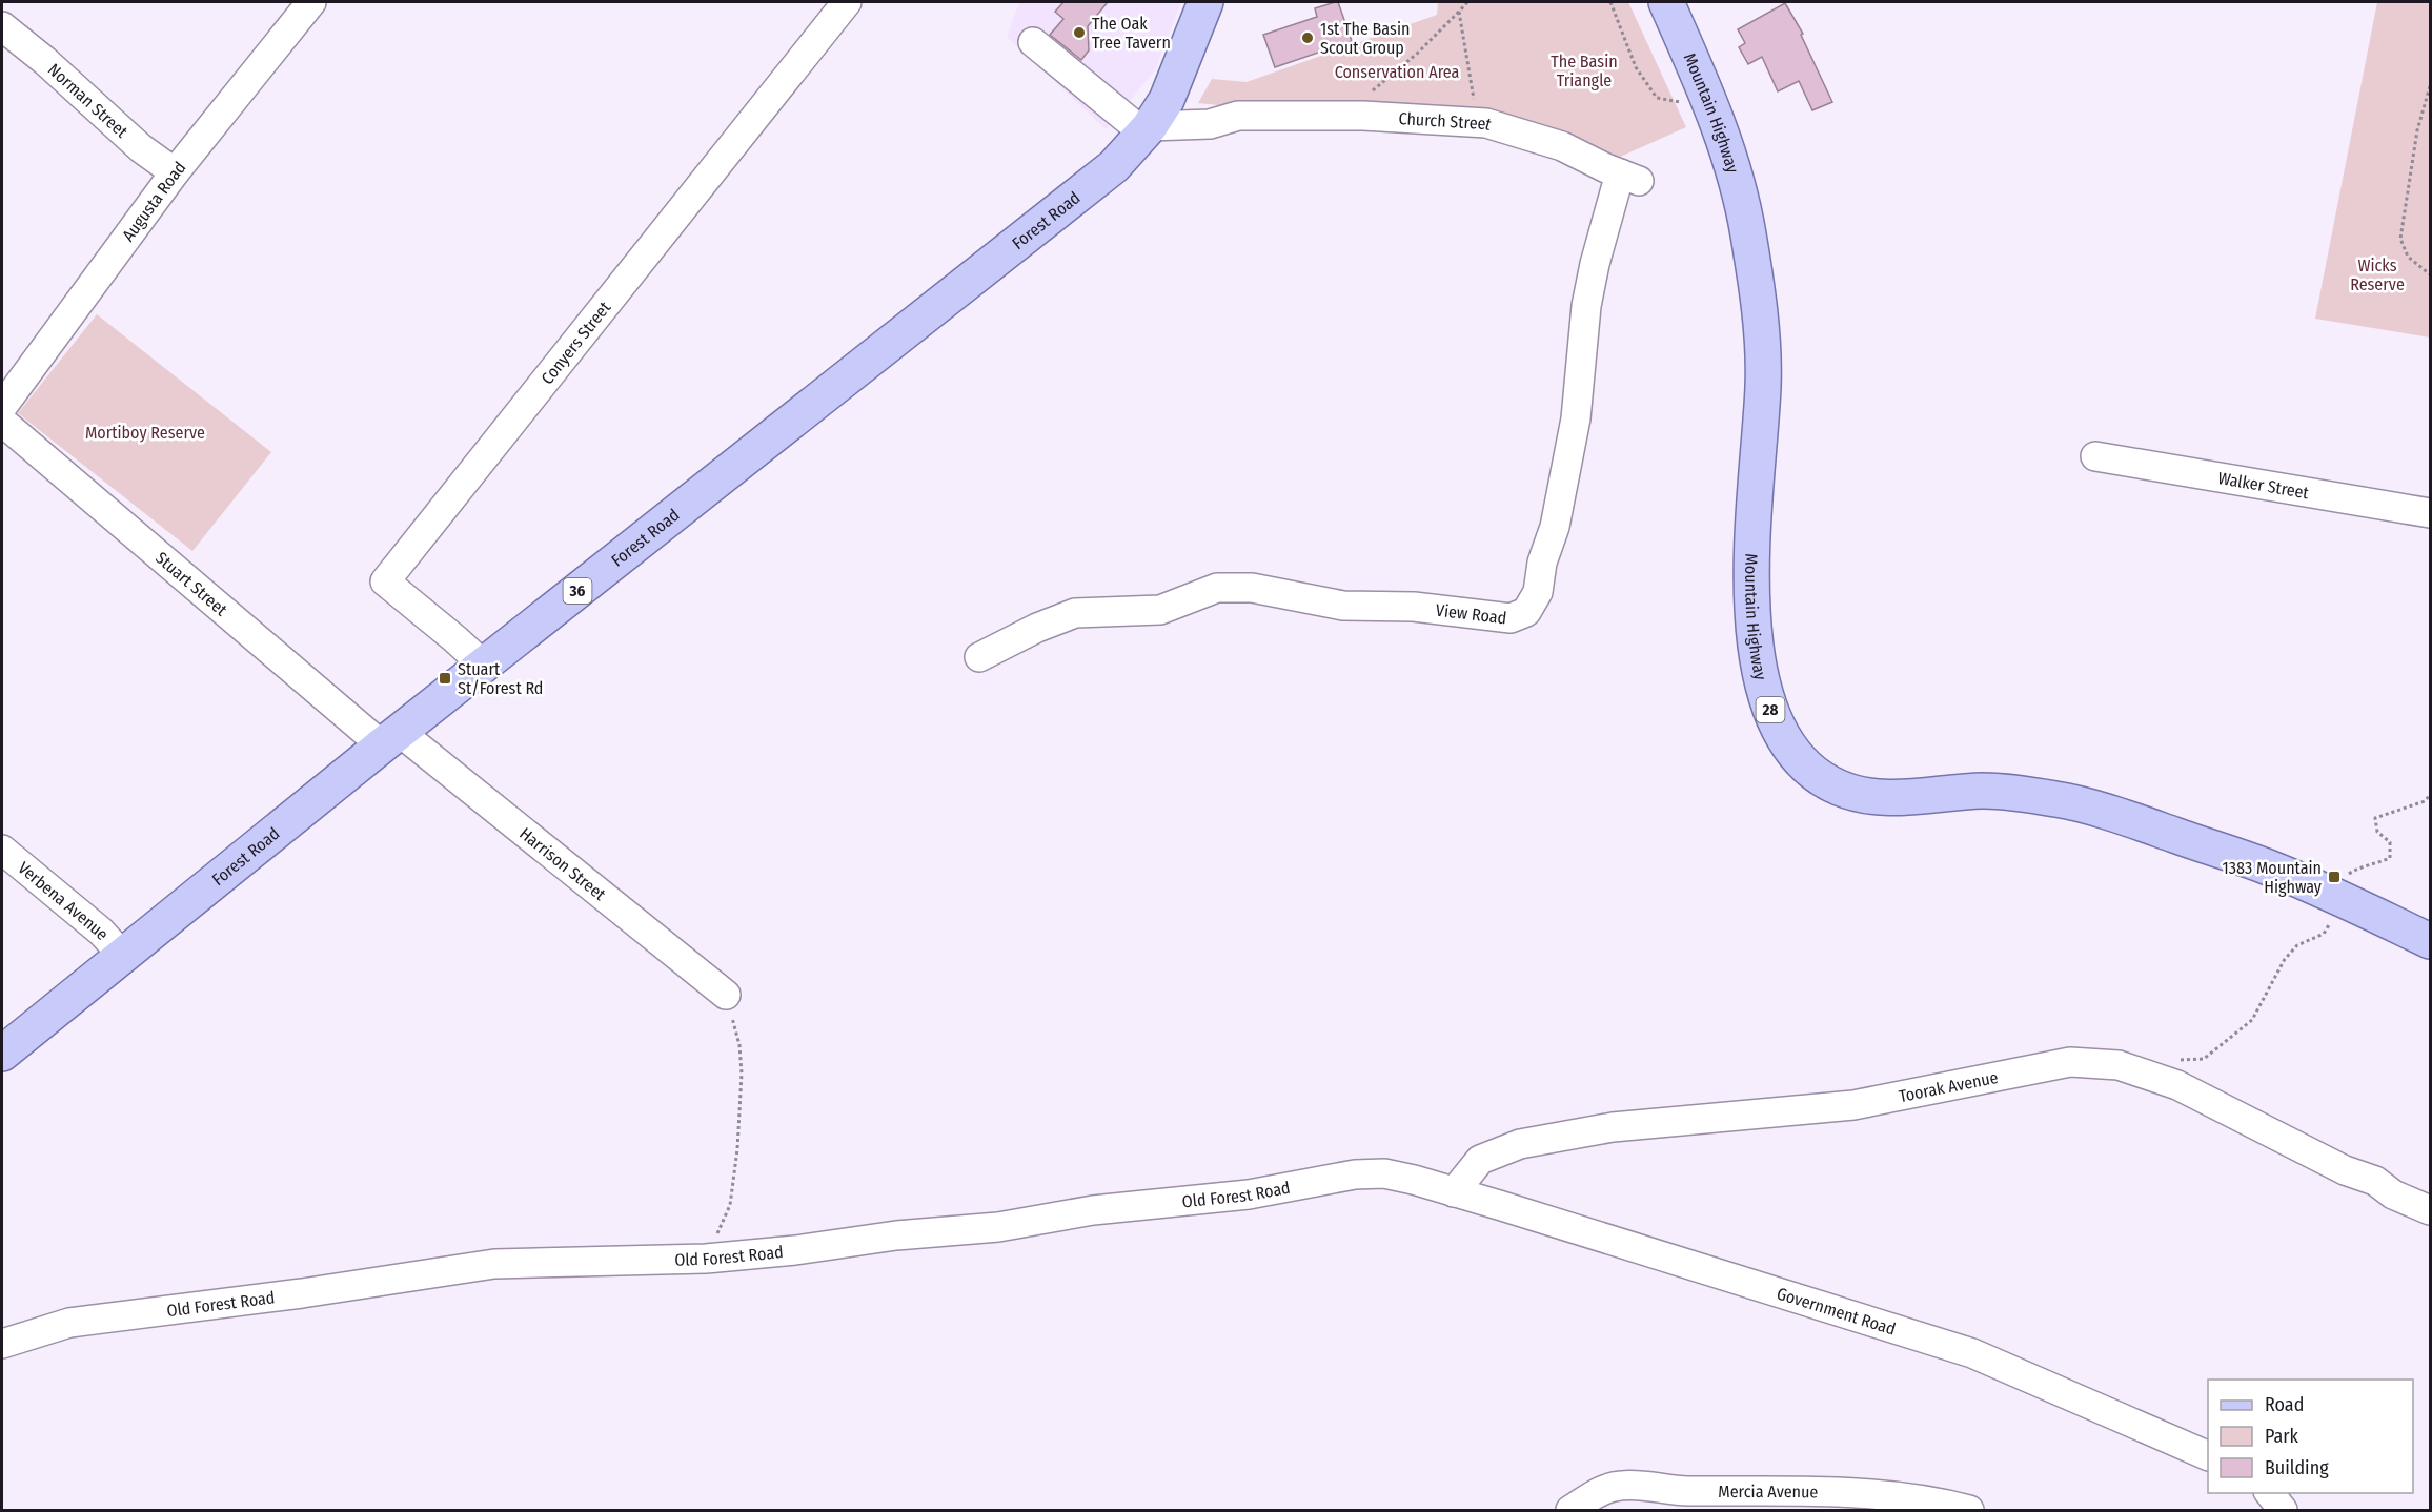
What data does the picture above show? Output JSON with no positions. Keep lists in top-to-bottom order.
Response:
{
  "streets": {
    "main road": [
      "Mountain Highway",
      "Forest Road",
      "36",
      "28"
    ],
    "street": [
      "Norman Street",
      "Church Street",
      "Augusta Road",
      "Conyers Street",
      "Walker Street",
      "Stuart Street",
      "View Road",
      "Harrison Street",
      "Verbena Avenue",
      "Toorak Avenue",
      "Old Forest Road",
      "Government Road",
      "Mercia Avenue"
    ]
  },
  "crossings": [
    ["Norman Street", "Augusta Road"],
    ["Church Street", "Forest Road"],
    ["Church Street", "View Road"],
    ["Forest Road", "Conyers Street"],
    ["Forest Road", "Stuart Street"],
    ["Forest Road", "Harrison Street"],
    ["Forest Road", "Verbena Avenue"],
    ["Stuart Street", "Harrison Street"],
    ["Toorak Avenue", "Old Forest Road"],
    ["Toorak Avenue", "Government Road"],
    ["Old Forest Road", "Government Road"]
  ],
  "parks": [
    "The Basin Triangle",
    "Conservation Area",
    "Wicks Reserve",
    "Mortiboy Reserve"
  ],
  "places": {
    "other": ["The Oak Tree Tavern", "1st The Basin Scout Group"],
    "transit": ["Stuart St/Forest Rd", "1383 Mountain Highway"]
  },
  "legend": ["Road", "Park", "Building"]
}
